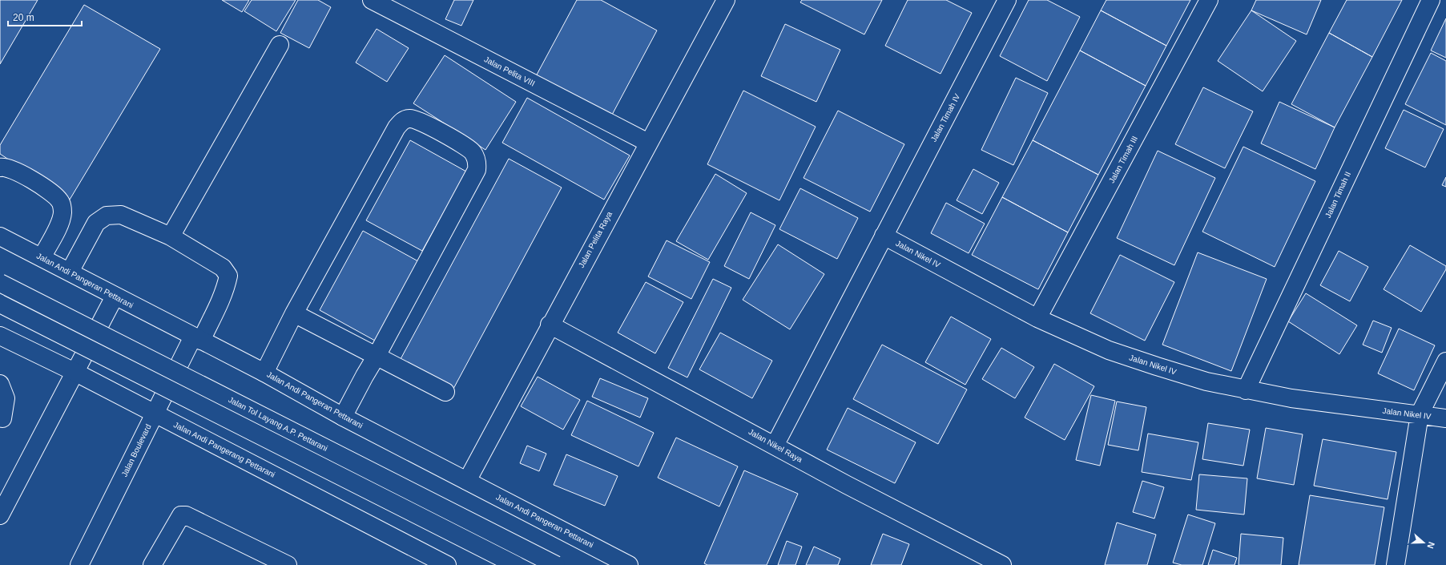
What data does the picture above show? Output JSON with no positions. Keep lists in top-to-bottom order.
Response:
{
  "streets": {
    "main road": [
      "Jalan Pelita VIII",
      "Jalan Timah IV",
      "Jalan Timah III",
      "Jalan Timah II",
      "Jalan Pelita Raya",
      "Jalan Nikel IV",
      "Jalan Andi Pangeran Pettarani",
      "Jalan Tol Layang A.P. Pettarani",
      "Jalan Nikel Raya",
      "Jalan Andi Pangerang Pettarani",
      "Jalan Boulevard"
    ]
  },
  "crossings": [
    ["Jalan Pelita VIII", "Jalan Pelita Raya"],
    ["Jalan Timah IV", "Jalan Nikel IV"],
    ["Jalan Timah IV", "Jalan Nikel Raya"],
    ["Jalan Timah III", "Jalan Nikel IV"],
    ["Jalan Timah II", "Jalan Nikel IV"],
    ["Jalan Pelita Raya", "Jalan Andi Pangeran Pettarani"],
    ["Jalan Pelita Raya", "Jalan Nikel Raya"],
    ["Jalan Andi Pangeran Pettarani", "Jalan Boulevard"],
    ["Jalan Andi Pangerang Pettarani", "Jalan Boulevard"]
  ],
  "scale_bar": "20 m",
  "north": "right"
}
